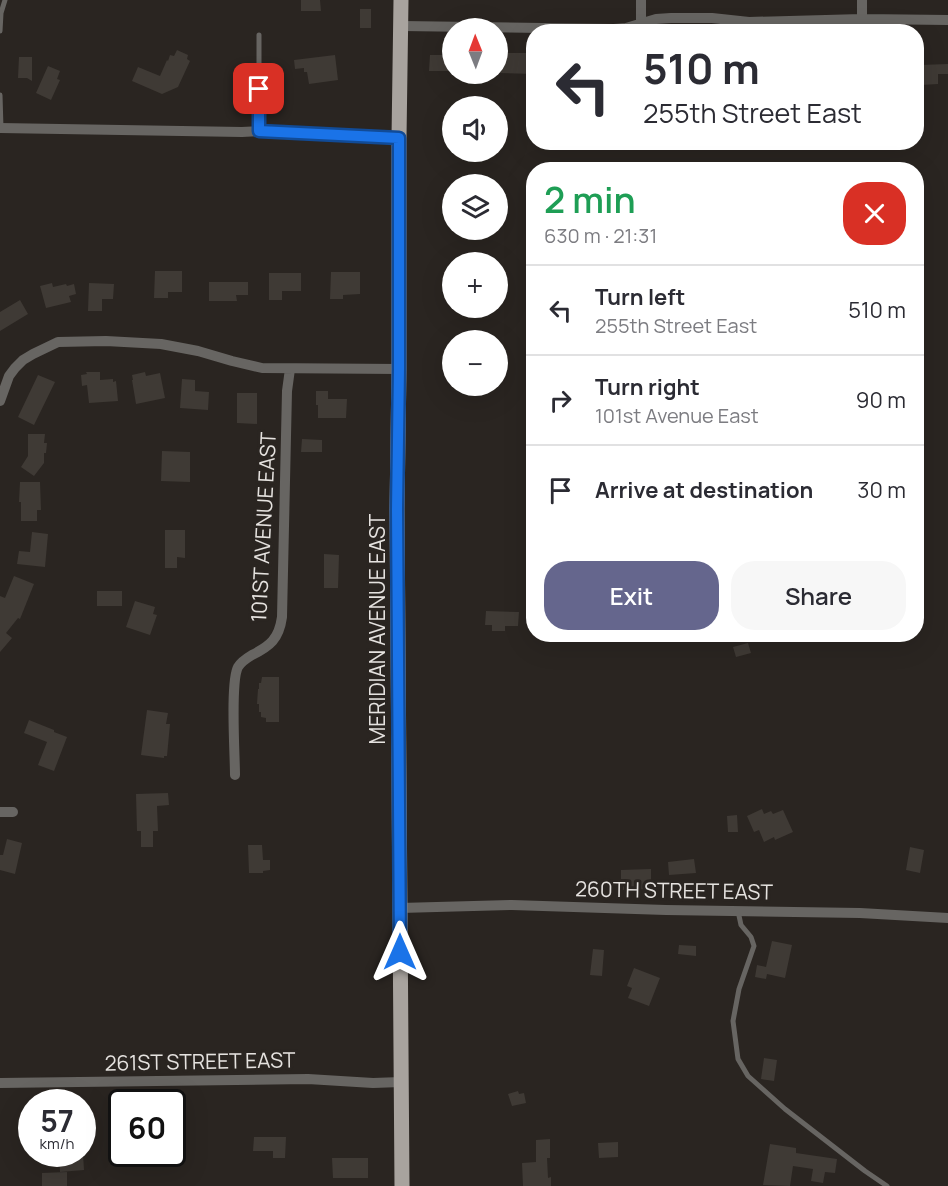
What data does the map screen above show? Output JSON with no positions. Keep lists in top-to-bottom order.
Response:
{
  "streets": {
    "main road": ["MERIDIAN AVENUE EAST"],
    "street": ["101ST AVENUE EAST", "260TH STREET EAST", "261ST STREET EAST"]
  },
  "crossings": [
    ["MERIDIAN AVENUE EAST", "260TH STREET EAST"],
    ["MERIDIAN AVENUE EAST", "261ST STREET EAST"]
  ],
  "north": "top",
  "page": {
    "map_buttons": ["+", "−"],
    "turn": ["510 m", "255th Street East"],
    "heading": ["2 min", "630 m · 21:31"],
    "list": [
      {
        "name": "Turn left",
        "note": "255th Street East",
        "value": "510 m"
      },
      {
        "name": "Turn right",
        "note": "101st Avenue East",
        "value": "90 m"
      },
      {
        "name": "Arrive at destination",
        "value": "30 m"
      }
    ],
    "buttons": ["Exit", "Share"],
    "speed": "57 km/h",
    "limit": "60"
  }
}
